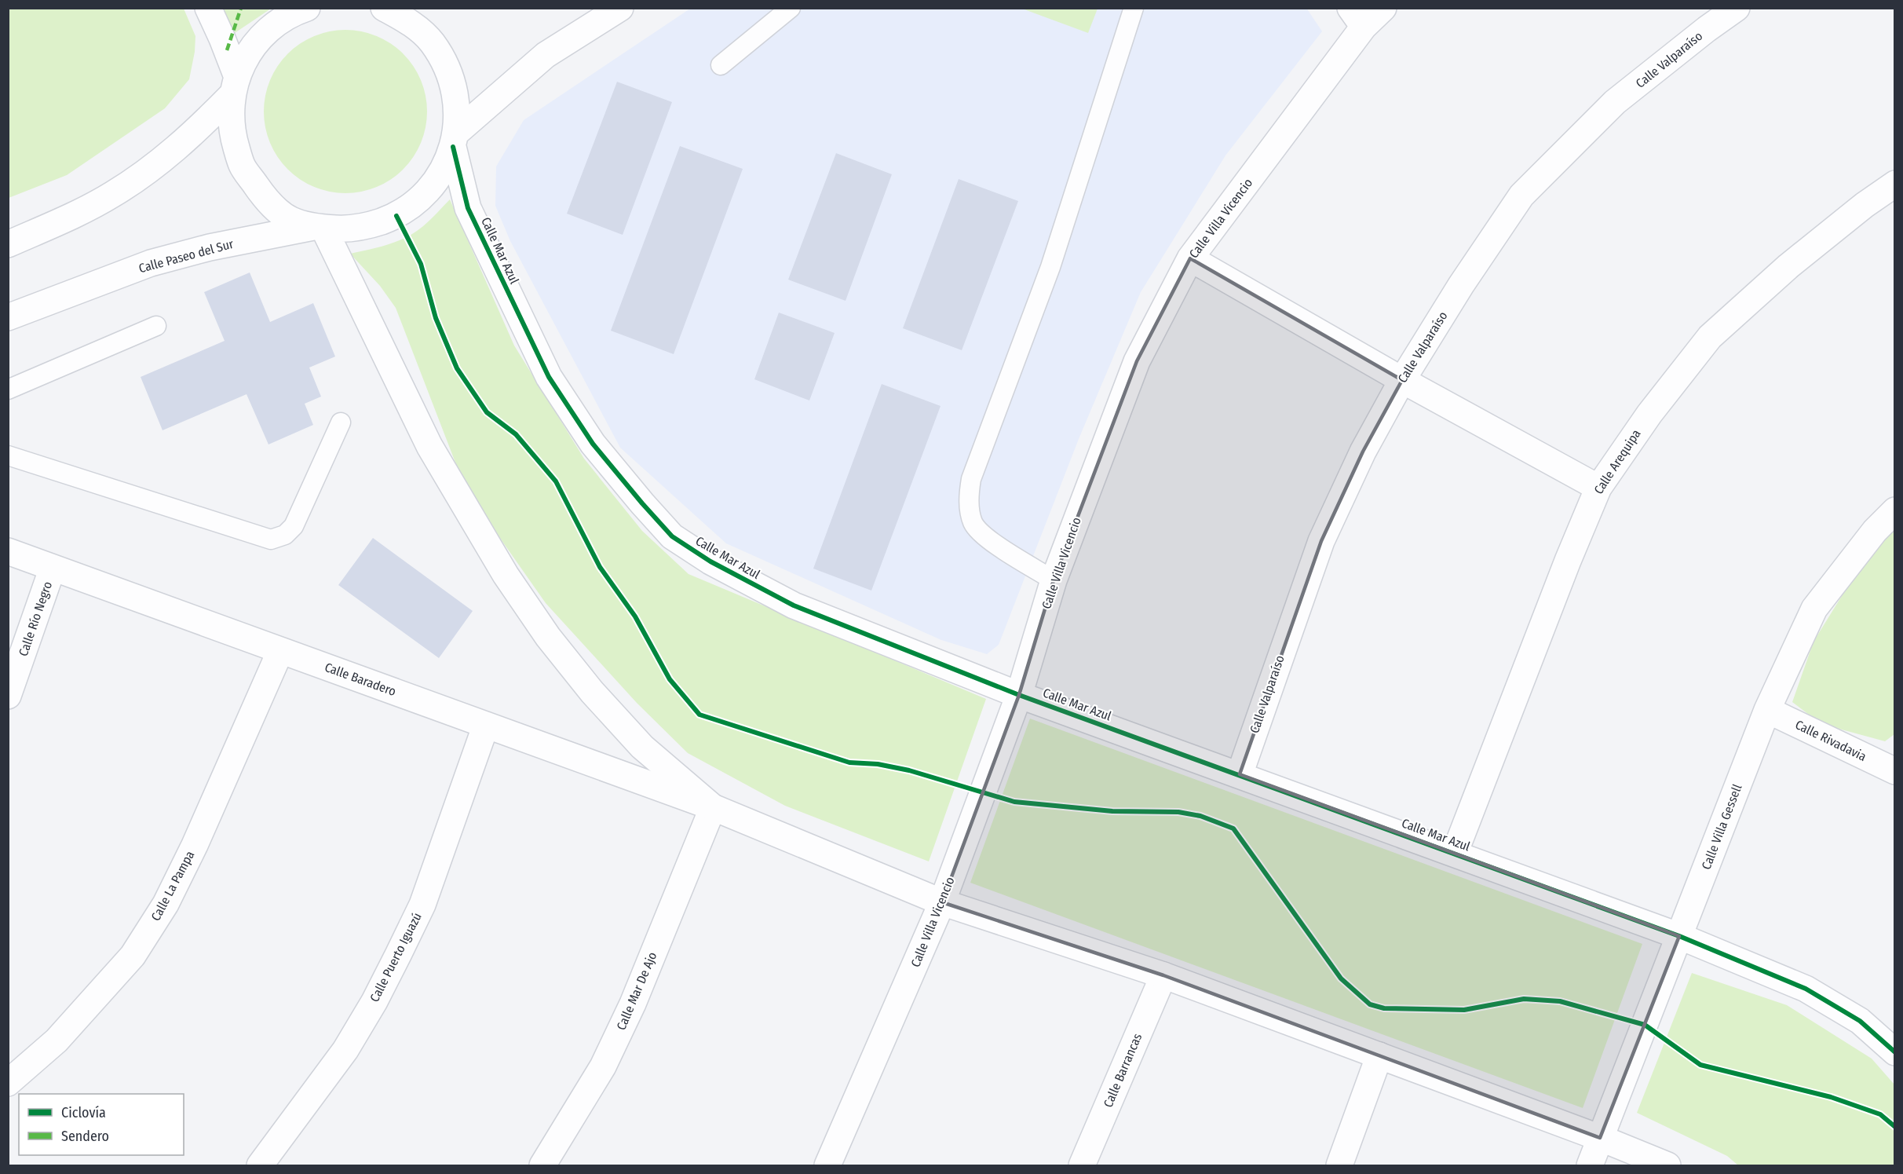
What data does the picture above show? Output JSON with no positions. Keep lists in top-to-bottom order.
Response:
{
  "streets": {
    "street": [
      "Calle Valparaíso",
      "Calle Villa Vicencio",
      "Calle Mar Azul",
      "Calle Paseo del Sur",
      "Calle Arequipa",
      "Calle Río Negro",
      "Calle Baradero",
      "Calle Rivadavia",
      "Calle Villa Gessell",
      "Calle La Pampa",
      "Calle Puerto Iguazú",
      "Calle Mar De Ajo",
      "Calle Barrancas"
    ]
  },
  "crossings": [
    ["Calle Valparaíso", "Calle Mar Azul"],
    ["Calle Villa Vicencio", "Calle Mar Azul"],
    ["Calle Mar Azul", "Calle Arequipa"],
    ["Calle Mar Azul", "Calle Villa Gessell"],
    ["Calle Río Negro", "Calle Baradero"],
    ["Calle Baradero", "Calle La Pampa"],
    ["Calle Baradero", "Calle Puerto Iguazú"],
    ["Calle Baradero", "Calle Mar De Ajo"],
    ["Calle Rivadavia", "Calle Villa Gessell"]
  ],
  "legend": ["Ciclovía", "Sendero"]
}
